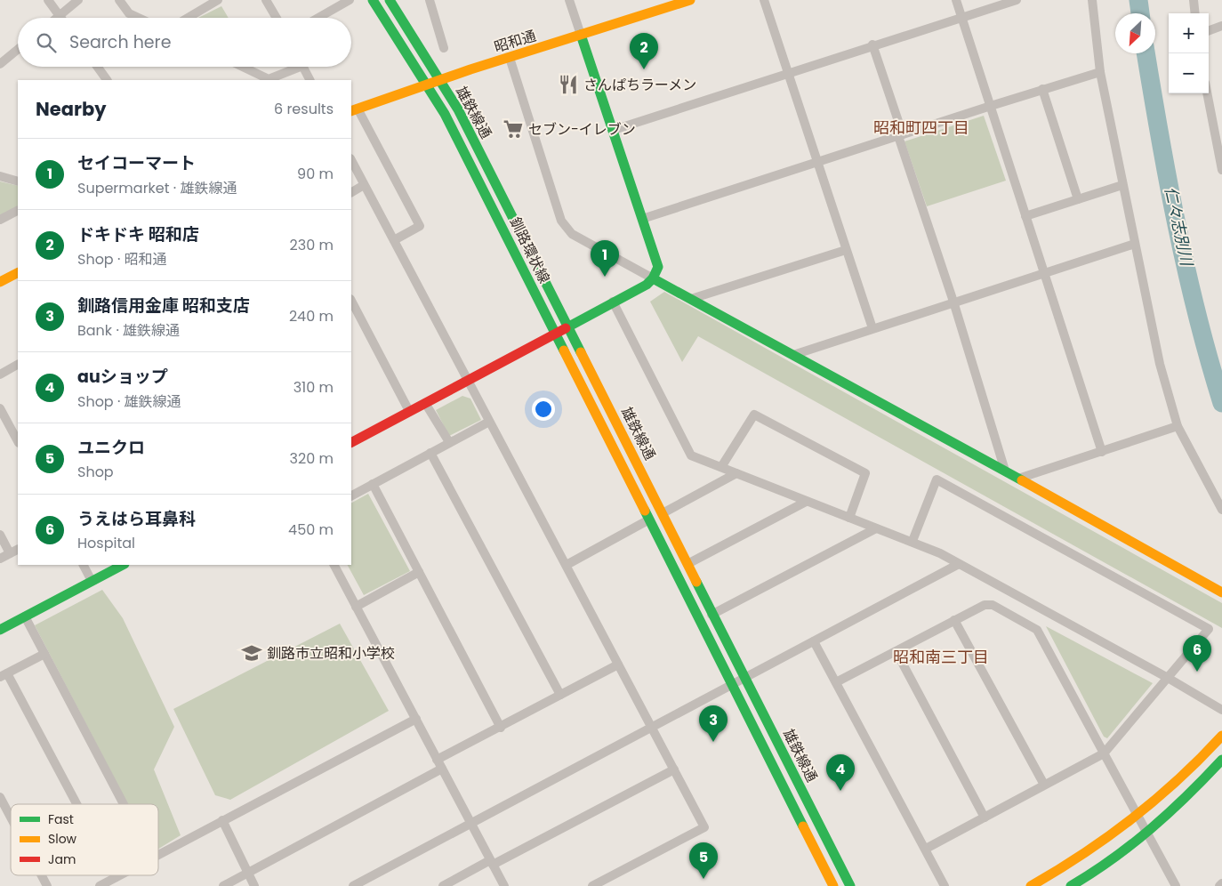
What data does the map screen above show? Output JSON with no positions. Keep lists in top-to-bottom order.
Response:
{
  "streets": {
    "street": ["昭和通", "雄鉄線通", "釧路環状線"]
  },
  "crossings": [
    ["昭和通", "雄鉄線通"],
    ["昭和通", "釧路環状線"],
    ["雄鉄線通", "釧路環状線"]
  ],
  "districts": ["昭和町四丁目", "昭和南三丁目"],
  "water": ["仁々志別川"],
  "places": {
    "restaurant": ["さんぱちラーメン"],
    "supermarket": ["セブン-イレブン"],
    "school or university": ["釧路市立昭和小学校"]
  },
  "legend": ["Fast", "Slow", "Jam"],
  "north": "bottom left",
  "page": {
    "map_buttons": ["+", "−"],
    "search": "Search here",
    "pins": [
      "2",
      "1",
      "6",
      "3",
      "4",
      "5"
    ],
    "heading": ["Nearby", "6 results"],
    "list": [
      {
        "mark": "1",
        "name": "セイコーマート",
        "note": "Supermarket · 雄鉄線通",
        "value": "90 m"
      },
      {
        "mark": "2",
        "name": "ドキドキ 昭和店",
        "note": "Shop · 昭和通",
        "value": "230 m"
      },
      {
        "mark": "3",
        "name": "釧路信用金庫 昭和支店",
        "note": "Bank · 雄鉄線通",
        "value": "240 m"
      },
      {
        "mark": "4",
        "name": "auショップ",
        "note": "Shop · 雄鉄線通",
        "value": "310 m"
      },
      {
        "mark": "5",
        "name": "ユニクロ",
        "note": "Shop",
        "value": "320 m"
      },
      {
        "mark": "6",
        "name": "うえはら耳鼻科",
        "note": "Hospital",
        "value": "450 m"
      }
    ]
  }
}
